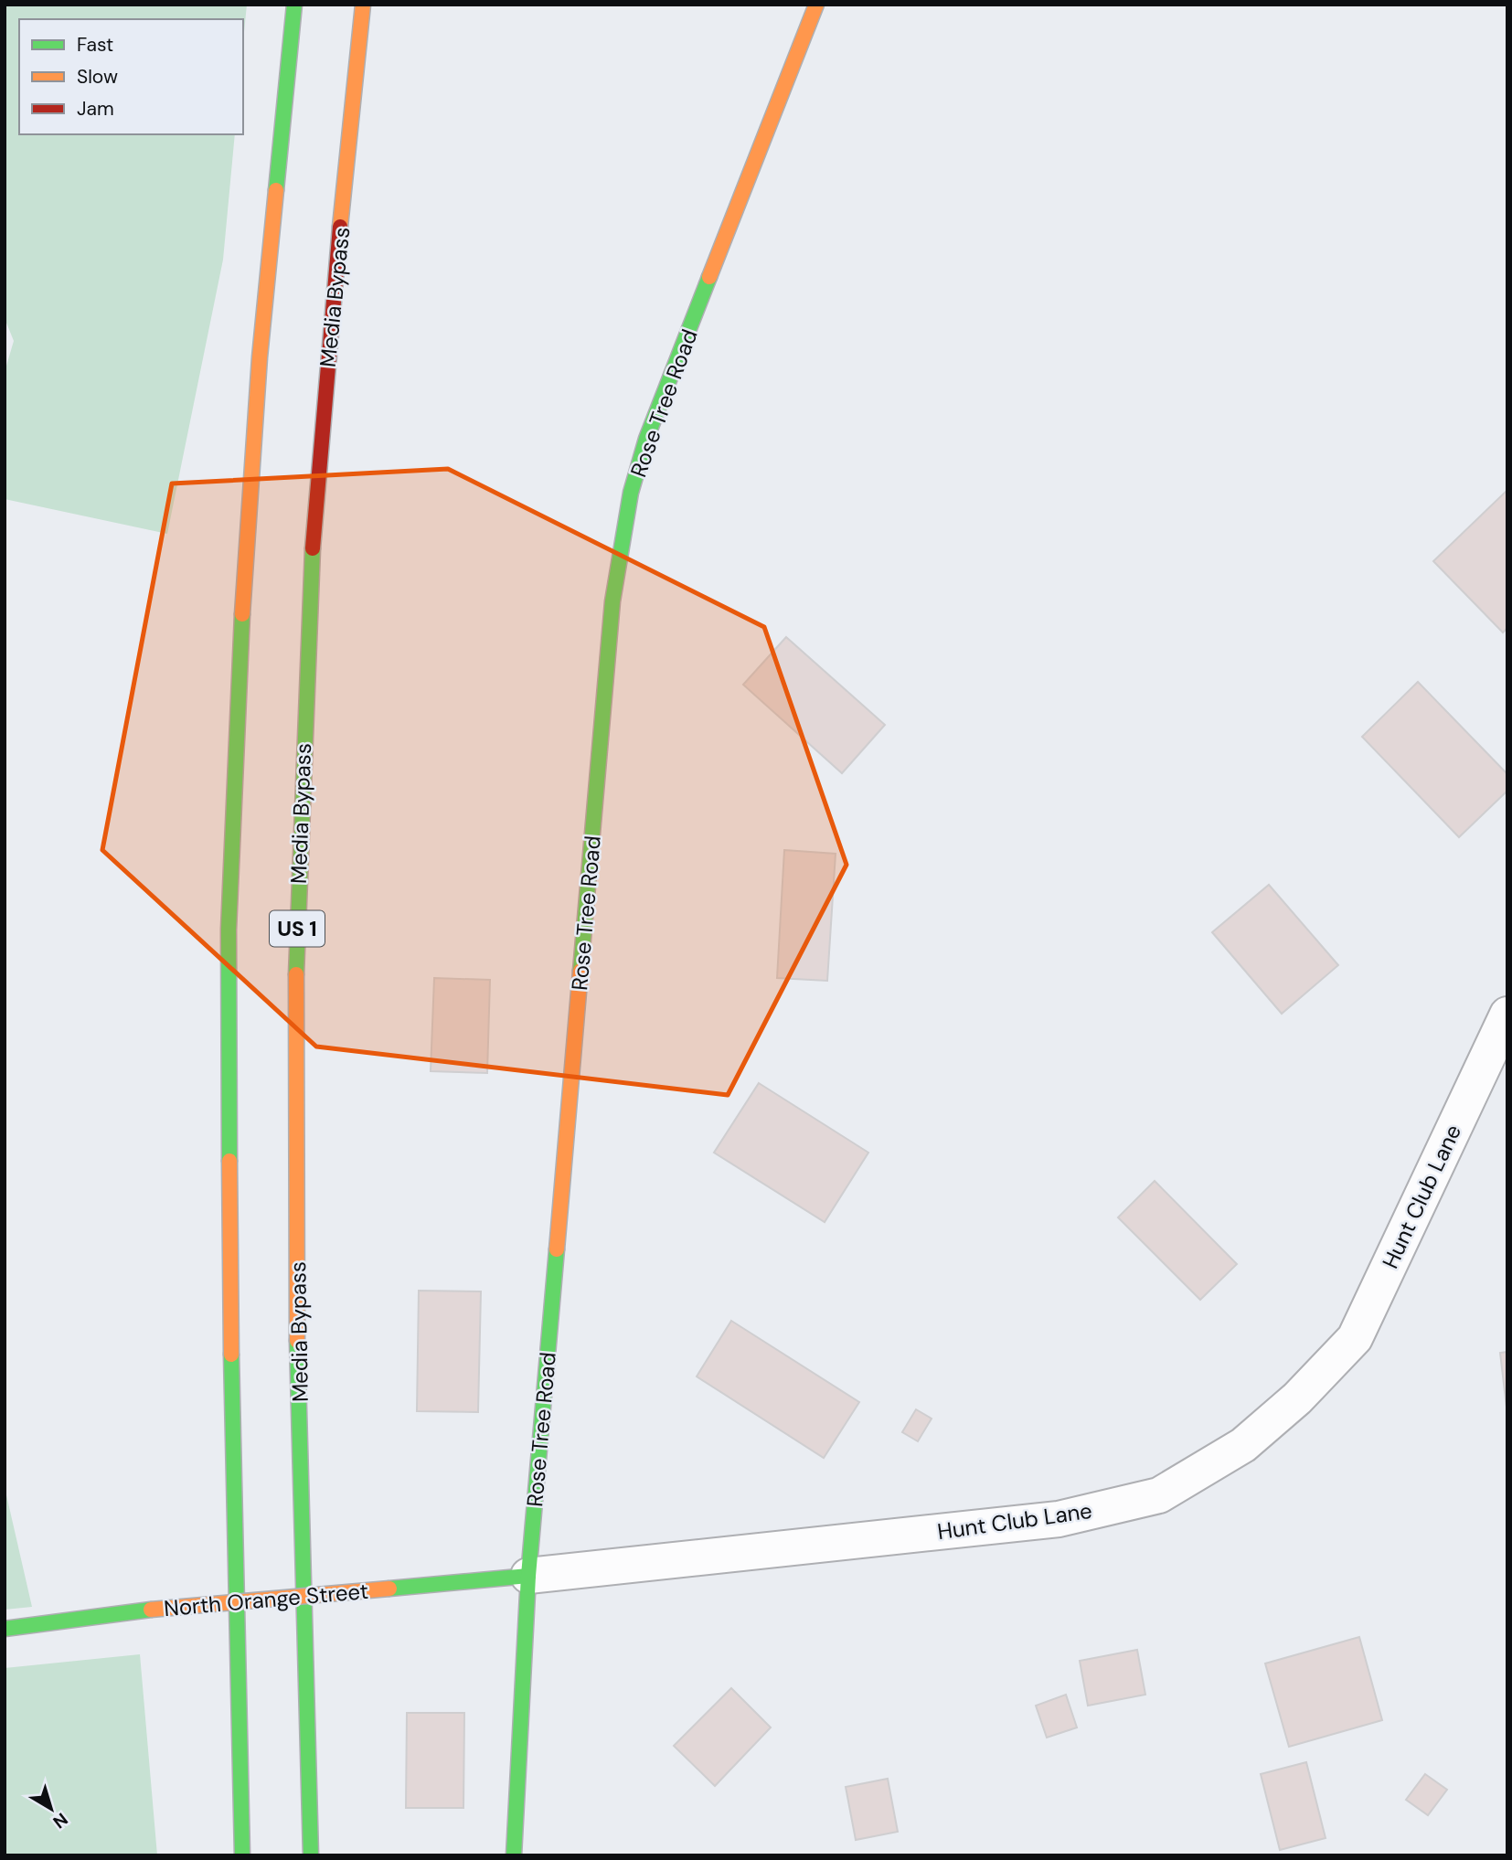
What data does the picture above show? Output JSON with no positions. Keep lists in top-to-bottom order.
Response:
{
  "streets": {
    "main road": [
      "Media Bypass",
      "Rose Tree Road",
      "US 1",
      "North Orange Street"
    ],
    "street": ["Hunt Club Lane"]
  },
  "crossings": [
    ["Rose Tree Road", "Hunt Club Lane"],
    ["Rose Tree Road", "North Orange Street"],
    ["Hunt Club Lane", "North Orange Street"]
  ],
  "legend": ["Fast", "Slow", "Jam"],
  "north": "bottom right"
}
